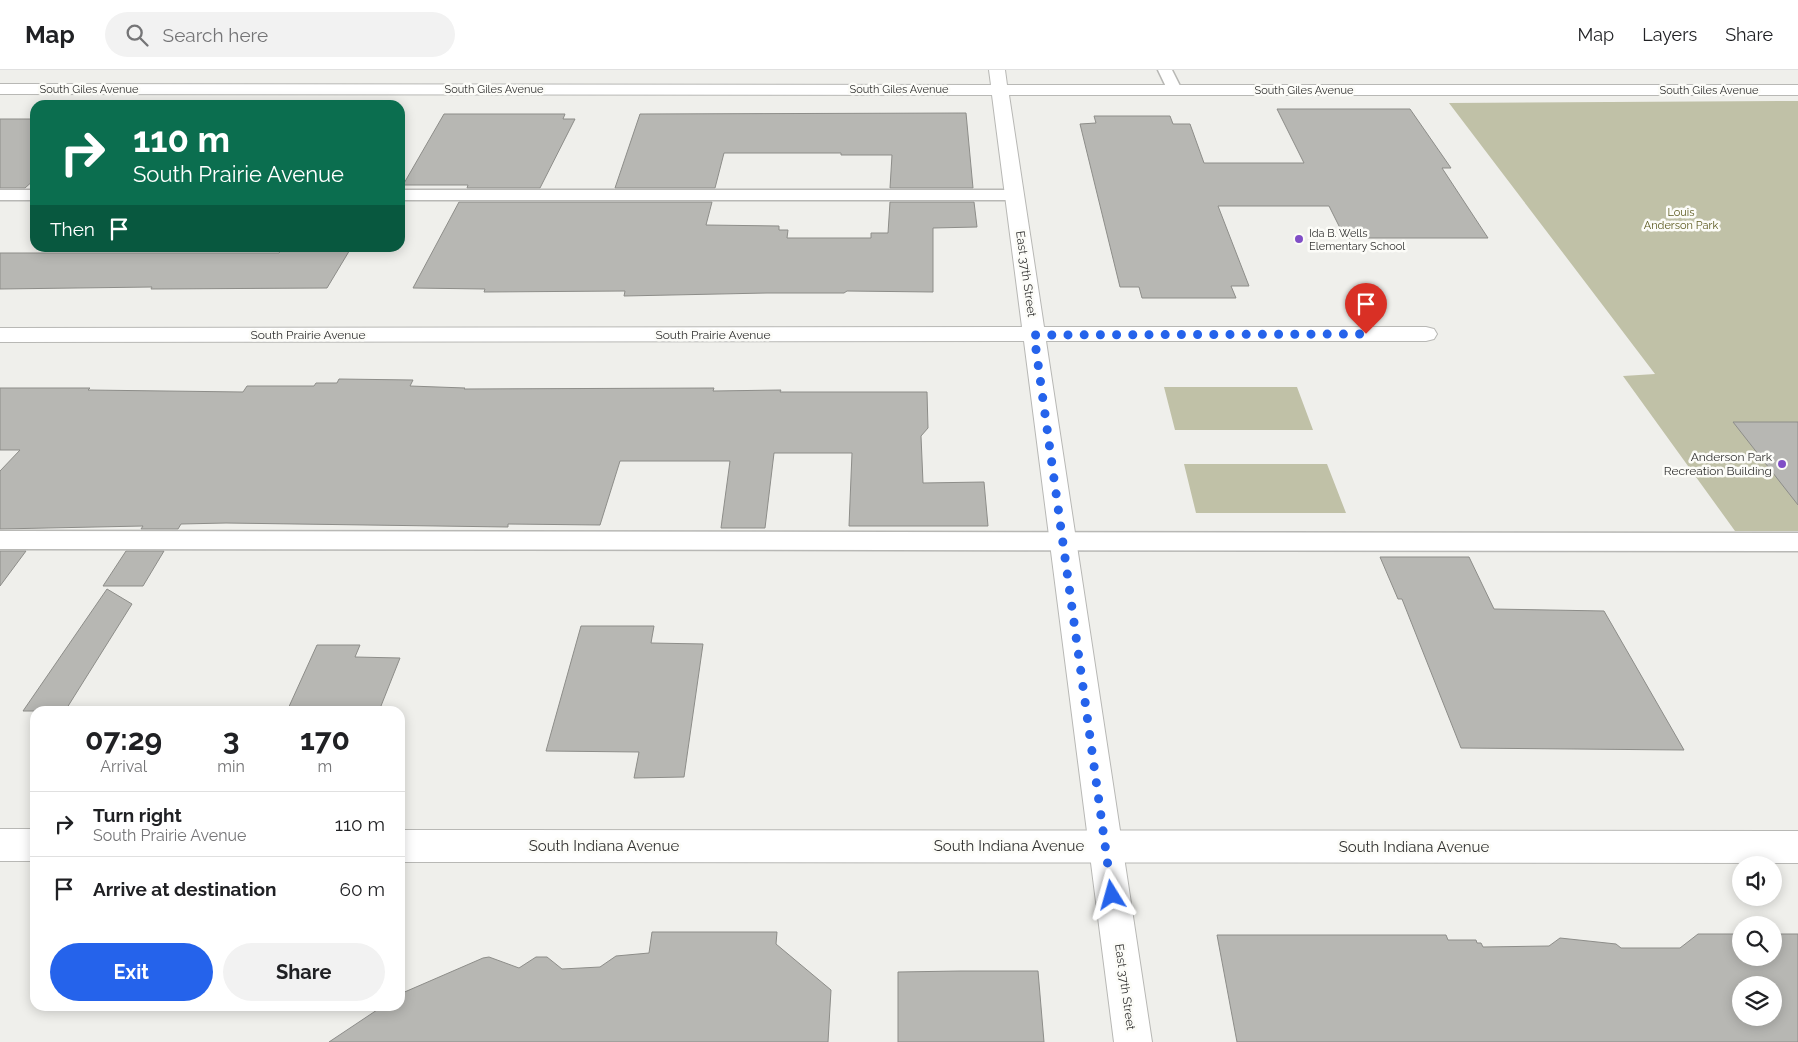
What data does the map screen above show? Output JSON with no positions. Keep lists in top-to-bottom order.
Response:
{
  "streets": {
    "street": [
      "South Giles Avenue",
      "East 37th Street",
      "South Prairie Avenue",
      "South Indiana Avenue"
    ]
  },
  "crossings": [
    ["South Giles Avenue", "East 37th Street"],
    ["East 37th Street", "South Prairie Avenue"],
    ["East 37th Street", "South Indiana Avenue"]
  ],
  "parks": ["Louis Anderson Park"],
  "places": ["Ida B. Wells Elementary School", "Anderson Park Recreation Building"],
  "page": {
    "header": "Map",
    "search": "Search here",
    "nav": ["Map", "Layers", "Share"],
    "turn": ["110 m", "South Prairie Avenue"],
    "then": "Then",
    "eta": [
      "07:29",
      "Arrival",
      "3",
      "min",
      "170",
      "m"
    ],
    "list": [
      {
        "name": "Turn right",
        "note": "South Prairie Avenue",
        "value": "110 m"
      },
      {
        "name": "Arrive at destination",
        "value": "60 m"
      }
    ],
    "buttons": ["Exit", "Share"]
  }
}
